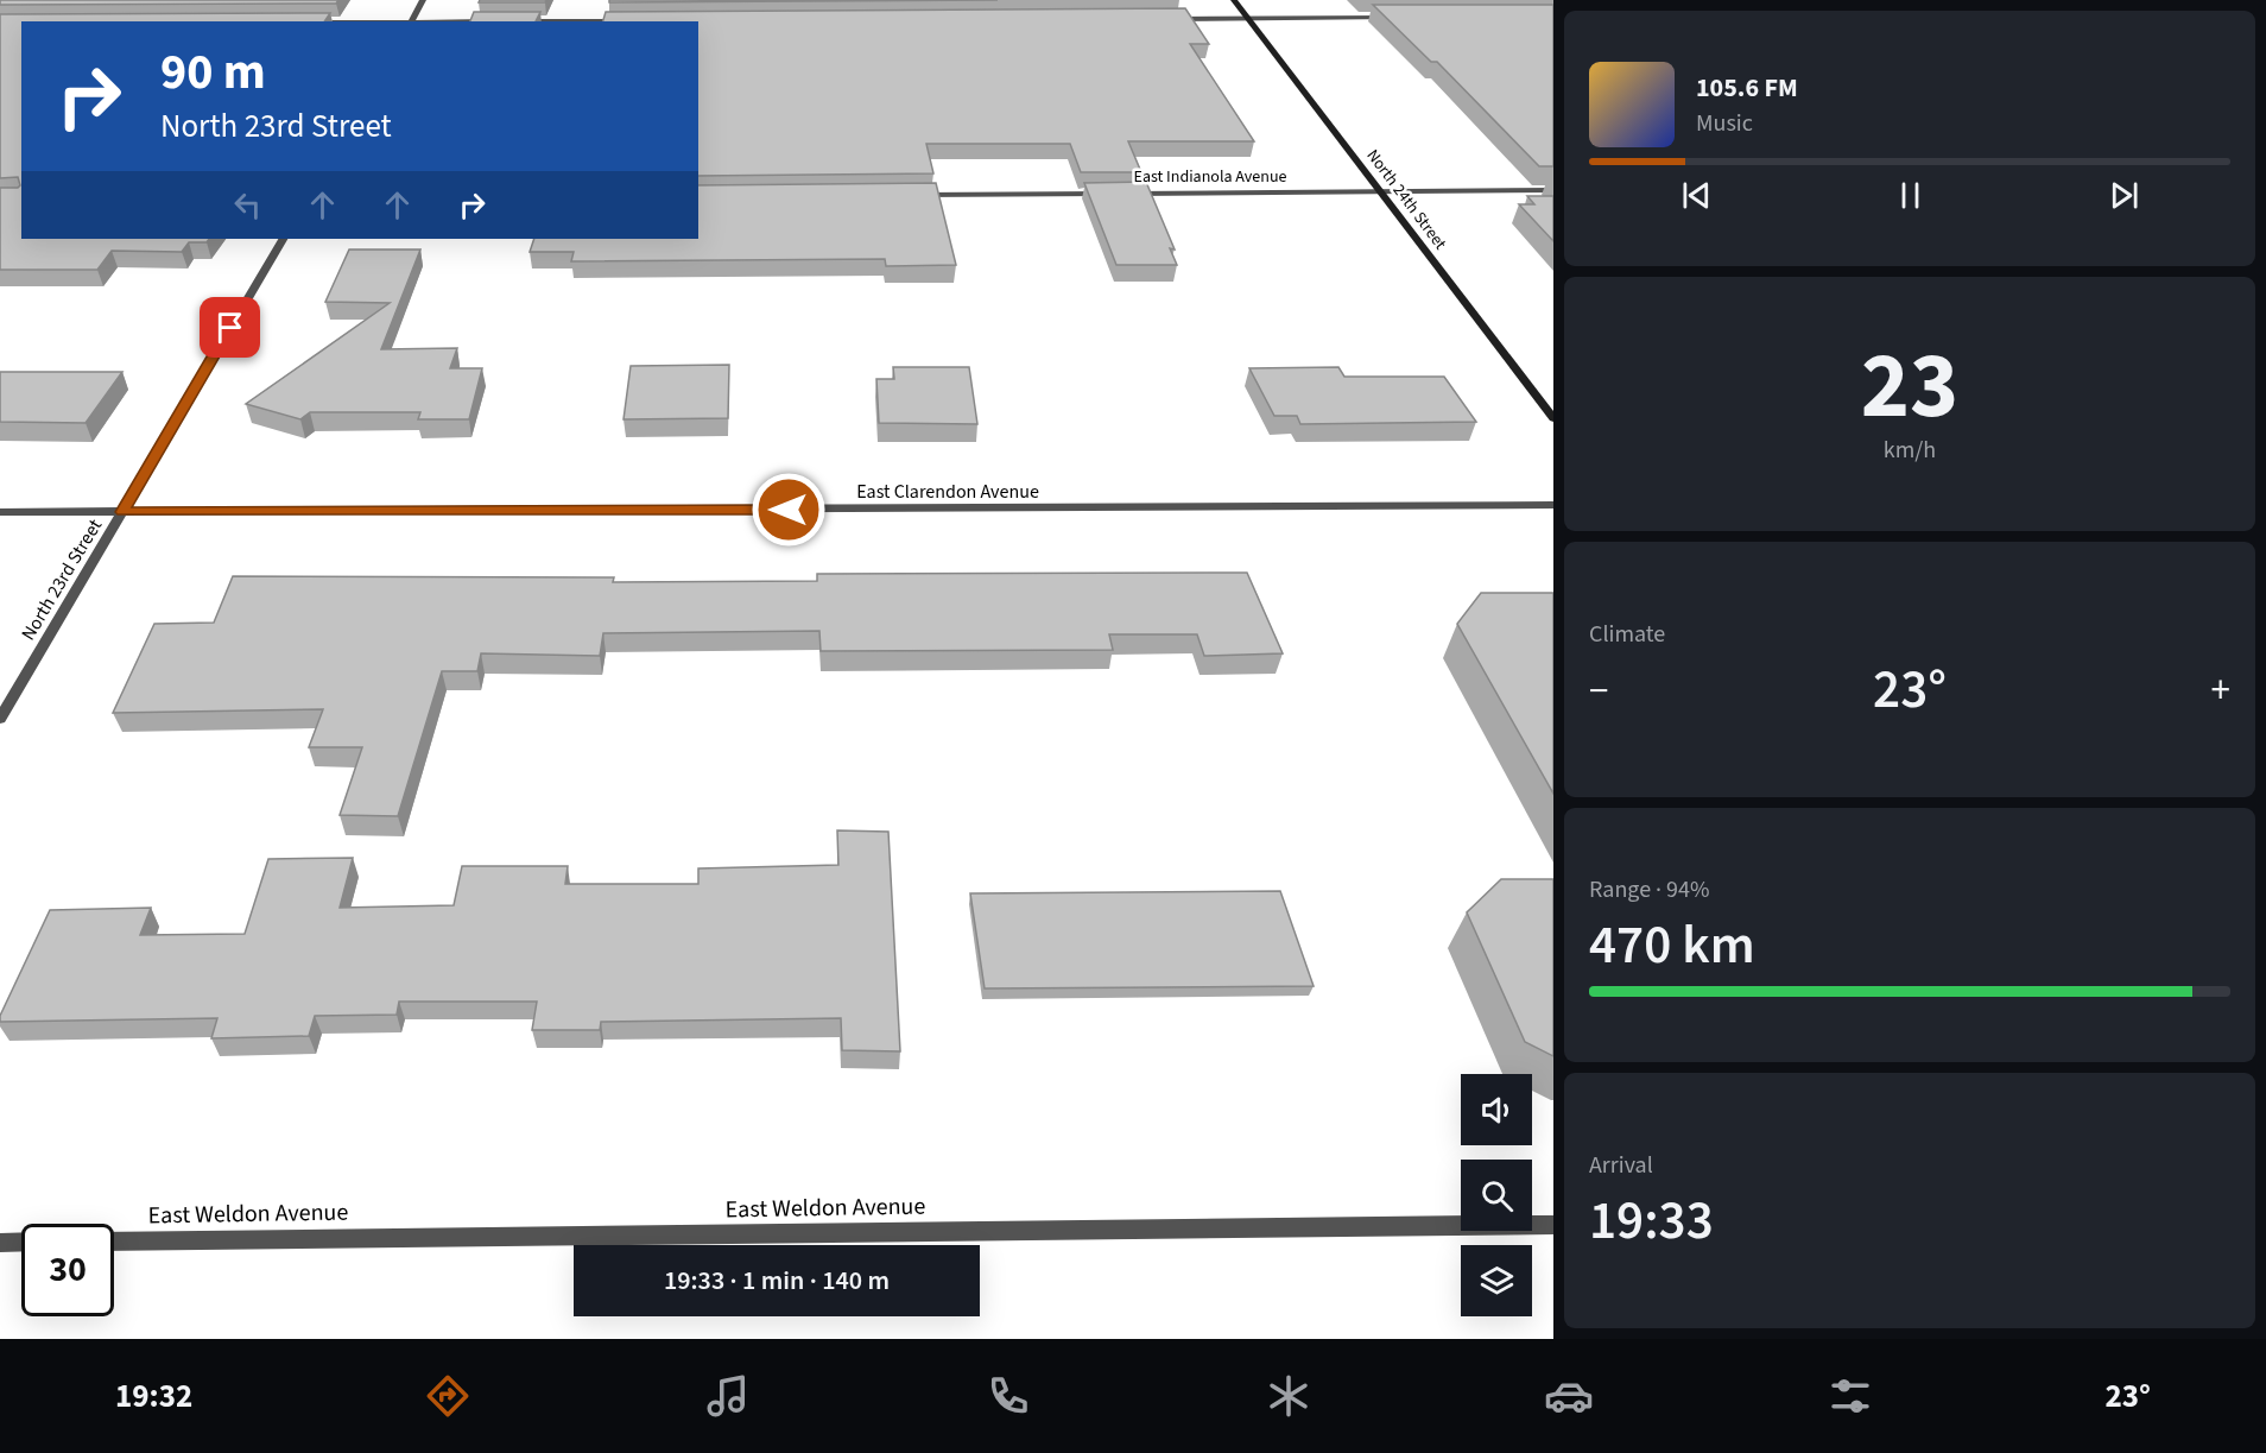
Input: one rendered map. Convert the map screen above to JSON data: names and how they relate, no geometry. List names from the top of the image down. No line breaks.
{"streets":{"main road":["North 24th Street"],"street":["East Indianola Avenue","East Clarendon Avenue","North 23rd Street","East Weldon Avenue"]},"crossings":[["East Indianola Avenue","North 24th Street"],["East Clarendon Avenue","North 23rd Street"]],"page":{"turn":["90 m","North 23rd Street"],"song":["105.6 FM","Music"],"tile":[["23","km/h"],"Climate",["Range · 94%","470 km"],["Arrival","19:33"]],"heat":["−","23°","+"],"limit":"30","trip":"19:33 · 1 min · 140 m","tabs":["19:32","23°"]}}
